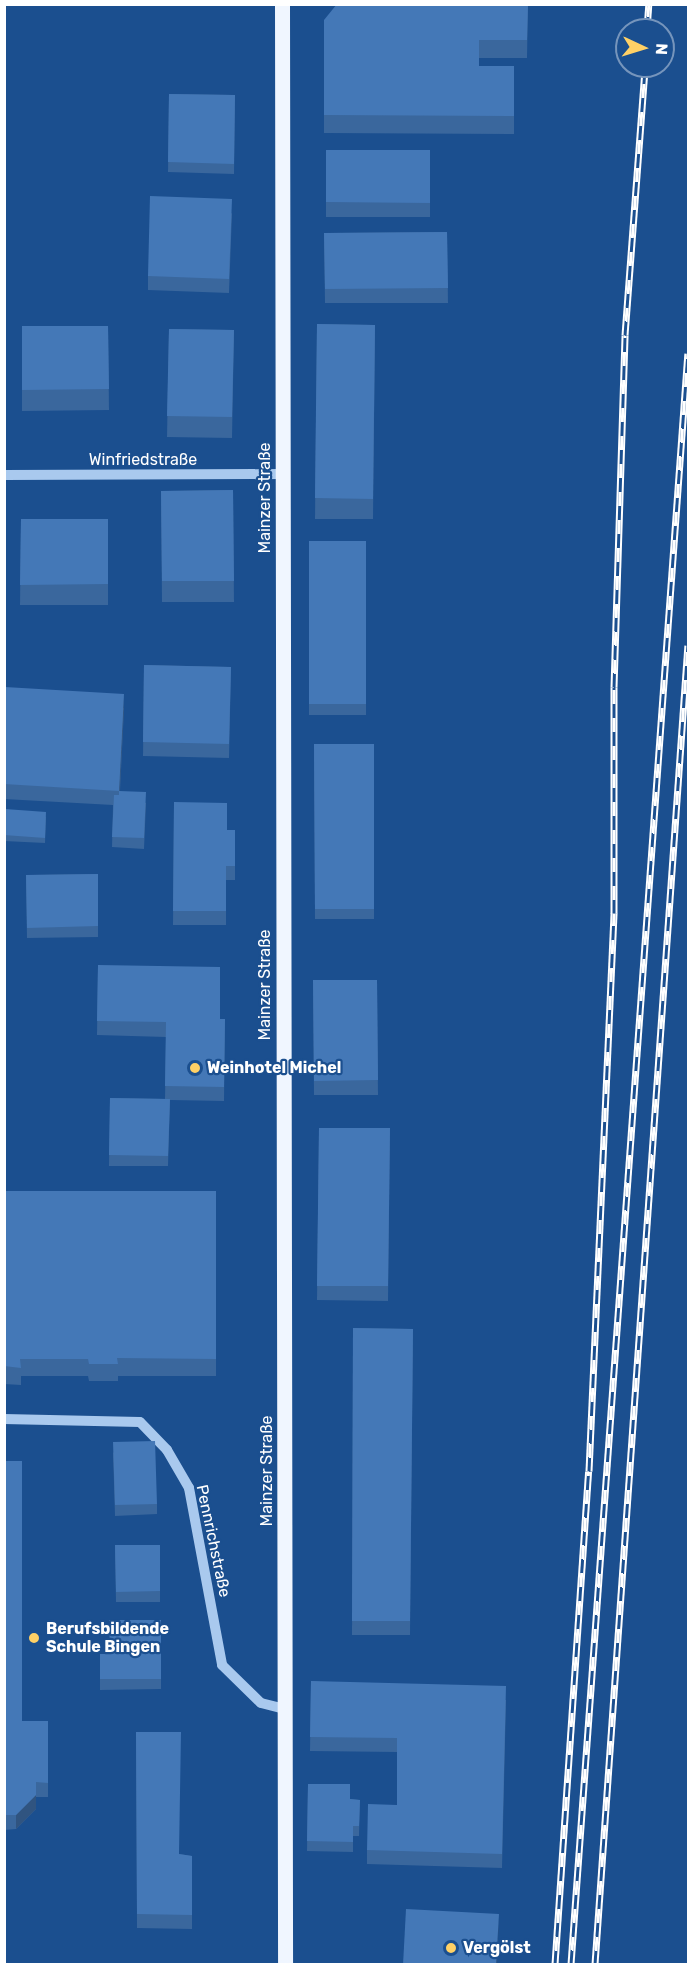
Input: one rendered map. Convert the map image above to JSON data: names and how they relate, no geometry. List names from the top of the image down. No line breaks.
{"streets":{"main road":["Mainzer Straße"],"street":["Winfriedstraße","Pennrichstraße"]},"crossings":[["Winfriedstraße","Mainzer Straße"],["Mainzer Straße","Pennrichstraße"]],"places":["Weinhotel Michel","Berufsbildende Schule Bingen","Vergölst"],"north":"right"}
